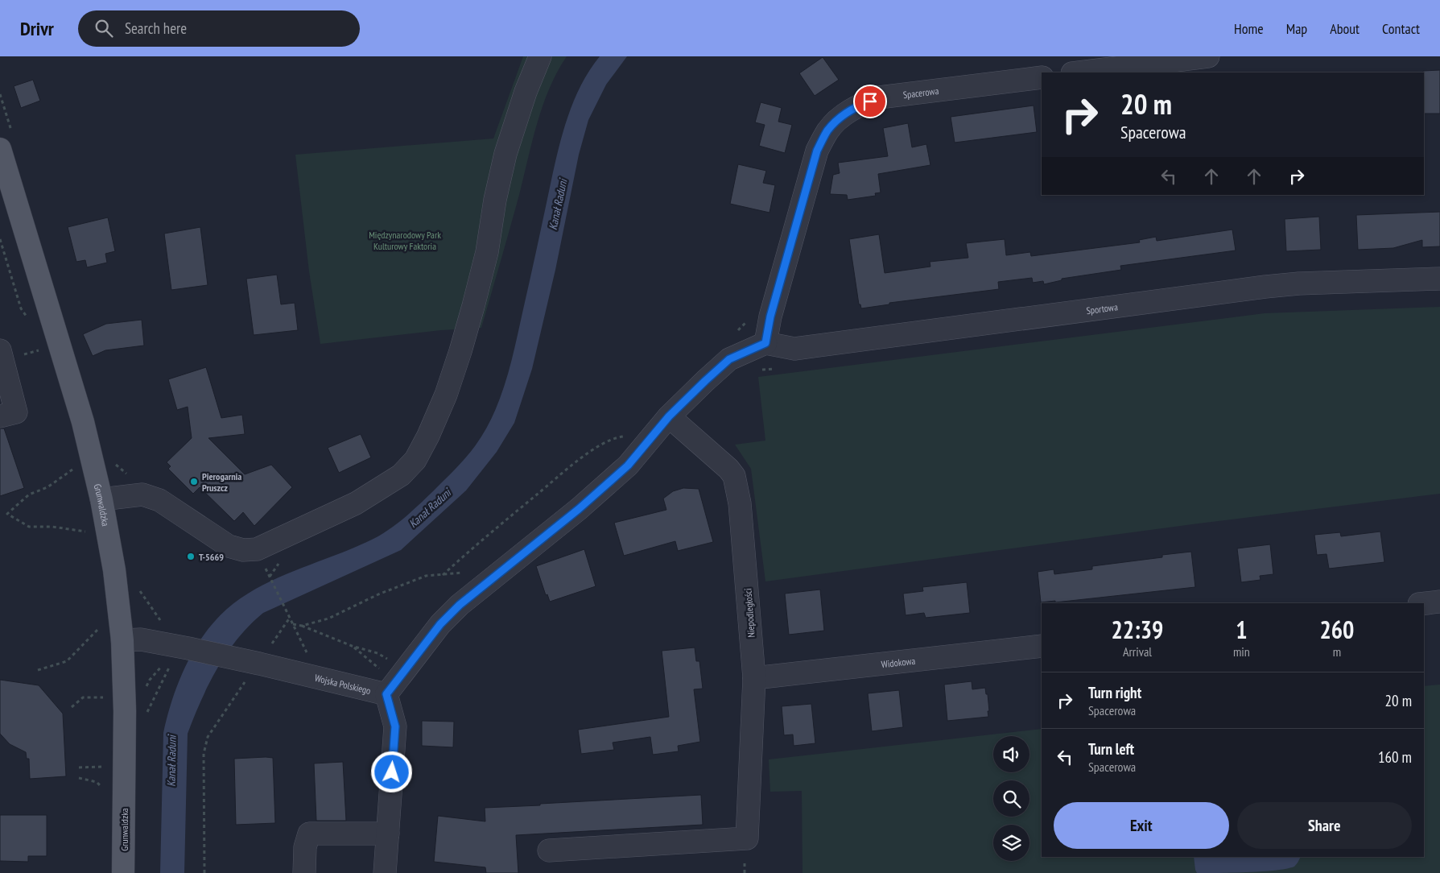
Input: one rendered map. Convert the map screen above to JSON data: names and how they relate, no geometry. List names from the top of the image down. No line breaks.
{"streets":{"main road":["Grunwaldzka"],"street":["Spacerowa","Sportowa","Niepodległości","Widokowa","Wojska Polskiego"]},"crossings":[["Spacerowa","Sportowa"],["Grunwaldzka","Wojska Polskiego"],["Niepodległości","Widokowa"]],"water":["Kanał Raduni"],"parks":["Międzynarodowy Park Kulturowy Faktoria"],"places":["Pierogarnia Pruszcz","T-5669"],"page":{"header":"Drivr","search":"Search here","nav":["Home","Map","About","Contact"],"turn":["20 m","Spacerowa"],"eta":["22:39","Arrival","1","min","260","m"],"list":[{"name":"Turn right","note":"Spacerowa","value":"20 m"},{"name":"Turn left","note":"Spacerowa","value":"160 m"}],"buttons":["Exit","Share"]}}
